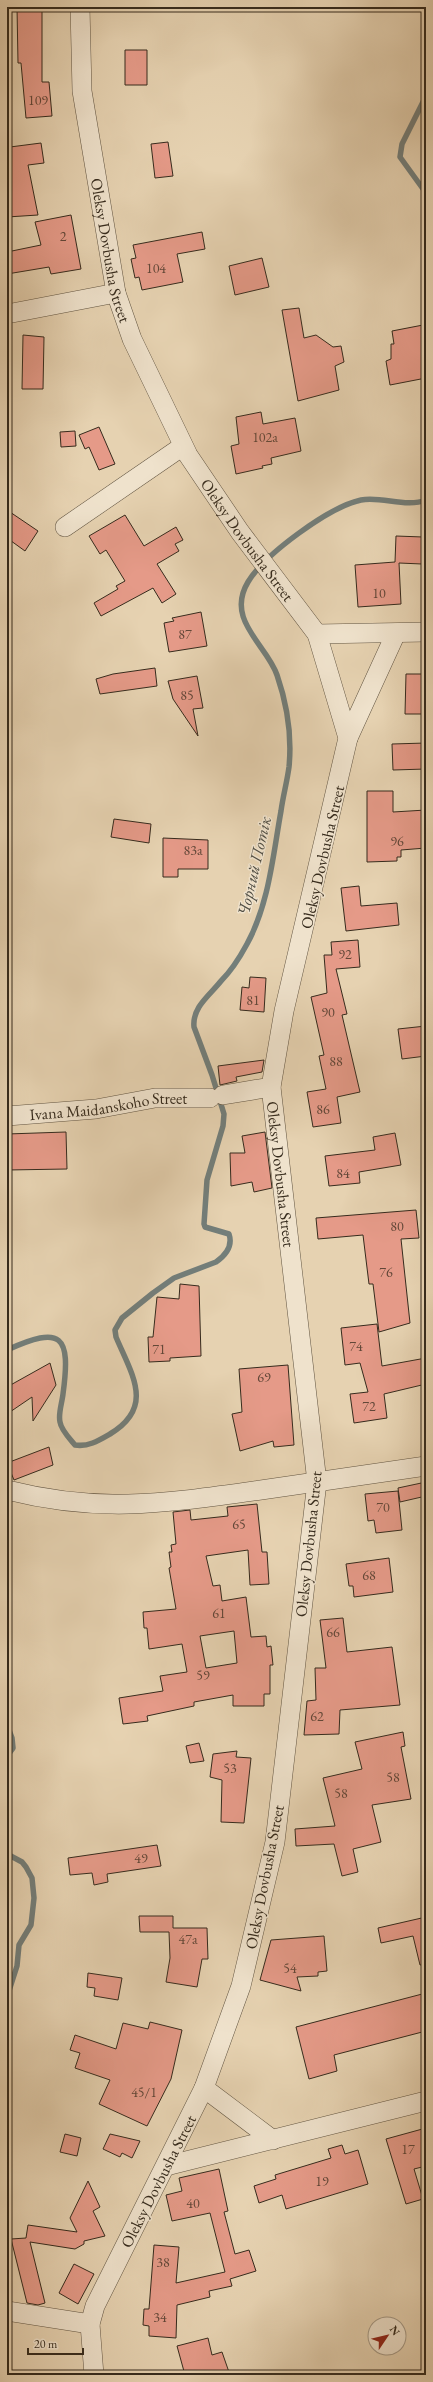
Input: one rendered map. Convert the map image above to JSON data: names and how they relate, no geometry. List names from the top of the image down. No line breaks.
{"streets":{"street":["Oleksy Dovbusha Street","Ivana Maidanskoho Street"]},"crossings":[["Oleksy Dovbusha Street","Ivana Maidanskoho Street"]],"water":["Чорний Потік"],"house_numbers":["109","2","104","102а","10","87","85","96","83а","92","81","90","88","86","84","80","76","74","71","69","72","70","65","68","61","66","59","62","53","58","58","49","47а","54","45/1","17","19","40","38","34"],"scale_bar":"20 m","north":"top right"}
